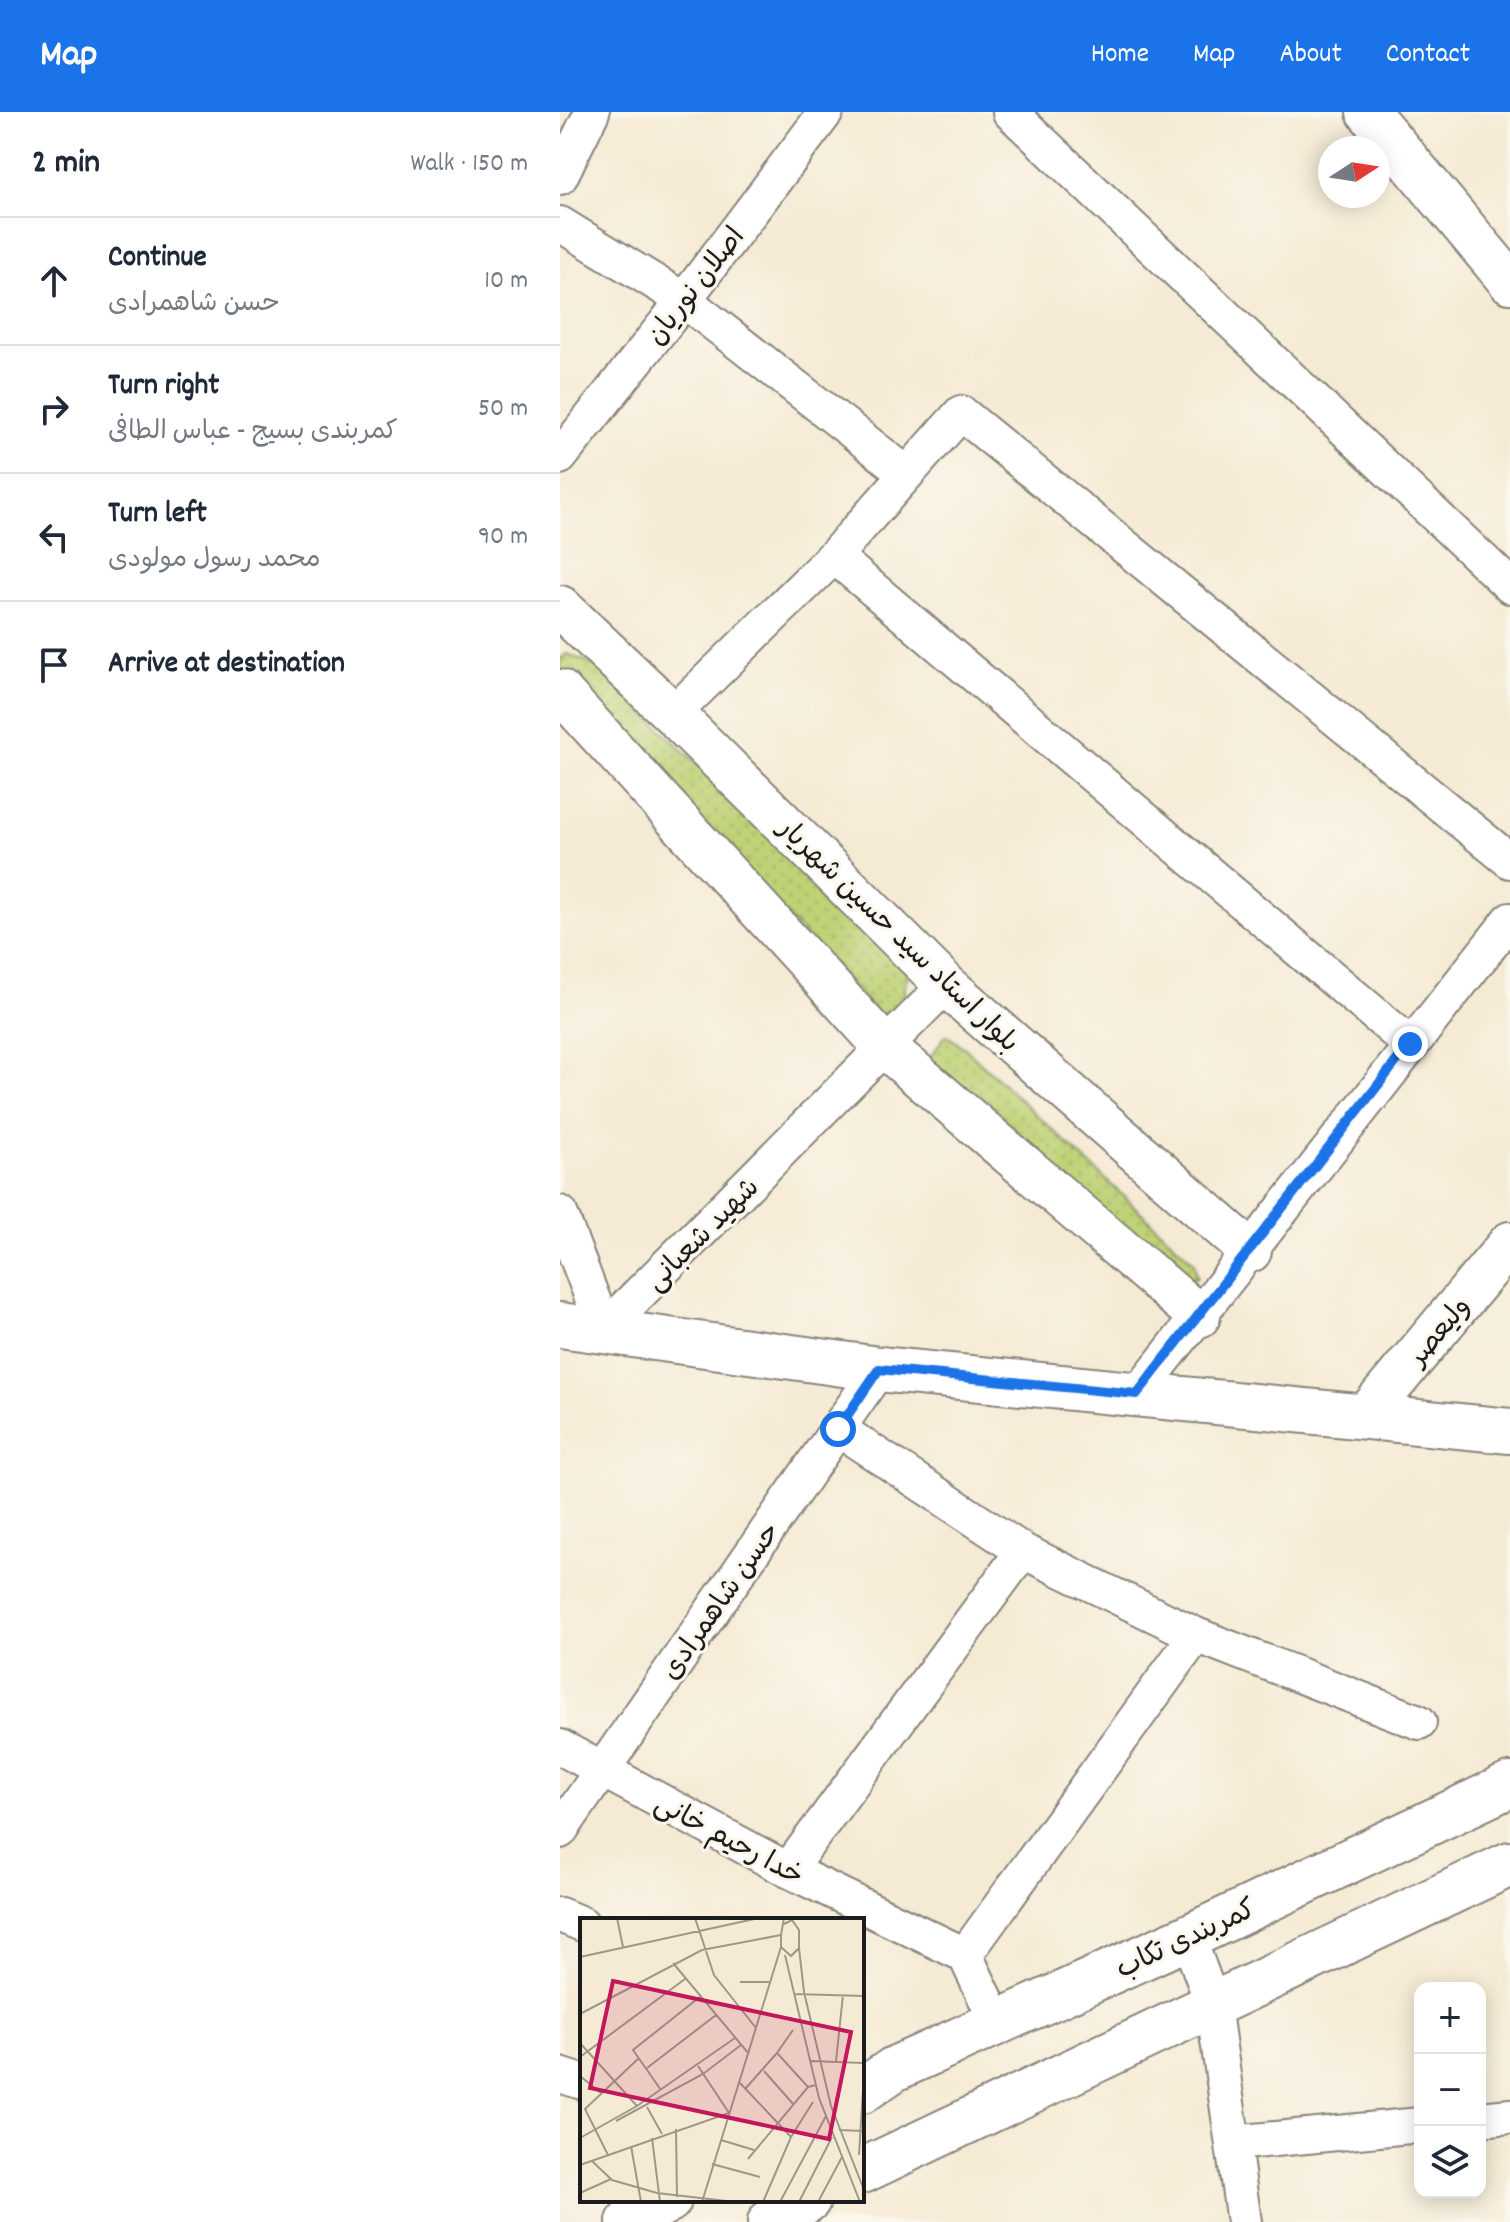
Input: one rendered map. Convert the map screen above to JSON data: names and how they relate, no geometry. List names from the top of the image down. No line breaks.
{"streets":{"main road":["کمربندی تکاب"],"street":["اصلان نوریان","بلوار استاد سید حسین شهریار","شهید شعبانی","ولیعصر","حسن شاهمرادی","خدا رحیم خانی"]},"crossings":[["بلوار استاد سید حسین شهریار","شهید شعبانی"],["حسن شاهمرادی","خدا رحیم خانی"]],"north":"right","page":{"header":"Map","nav":["Home","Map","About","Contact"],"heading":["2 min","Walk · 150 m"],"list":[["Continue","حسن شاهمرادی","10 m"],["Turn right","کمربندی بسیج - عباس الطافی","50 m"],["Turn left","محمد رسول مولودی","90 m"],"Arrive at destination"],"map_buttons":["+","−"]}}
